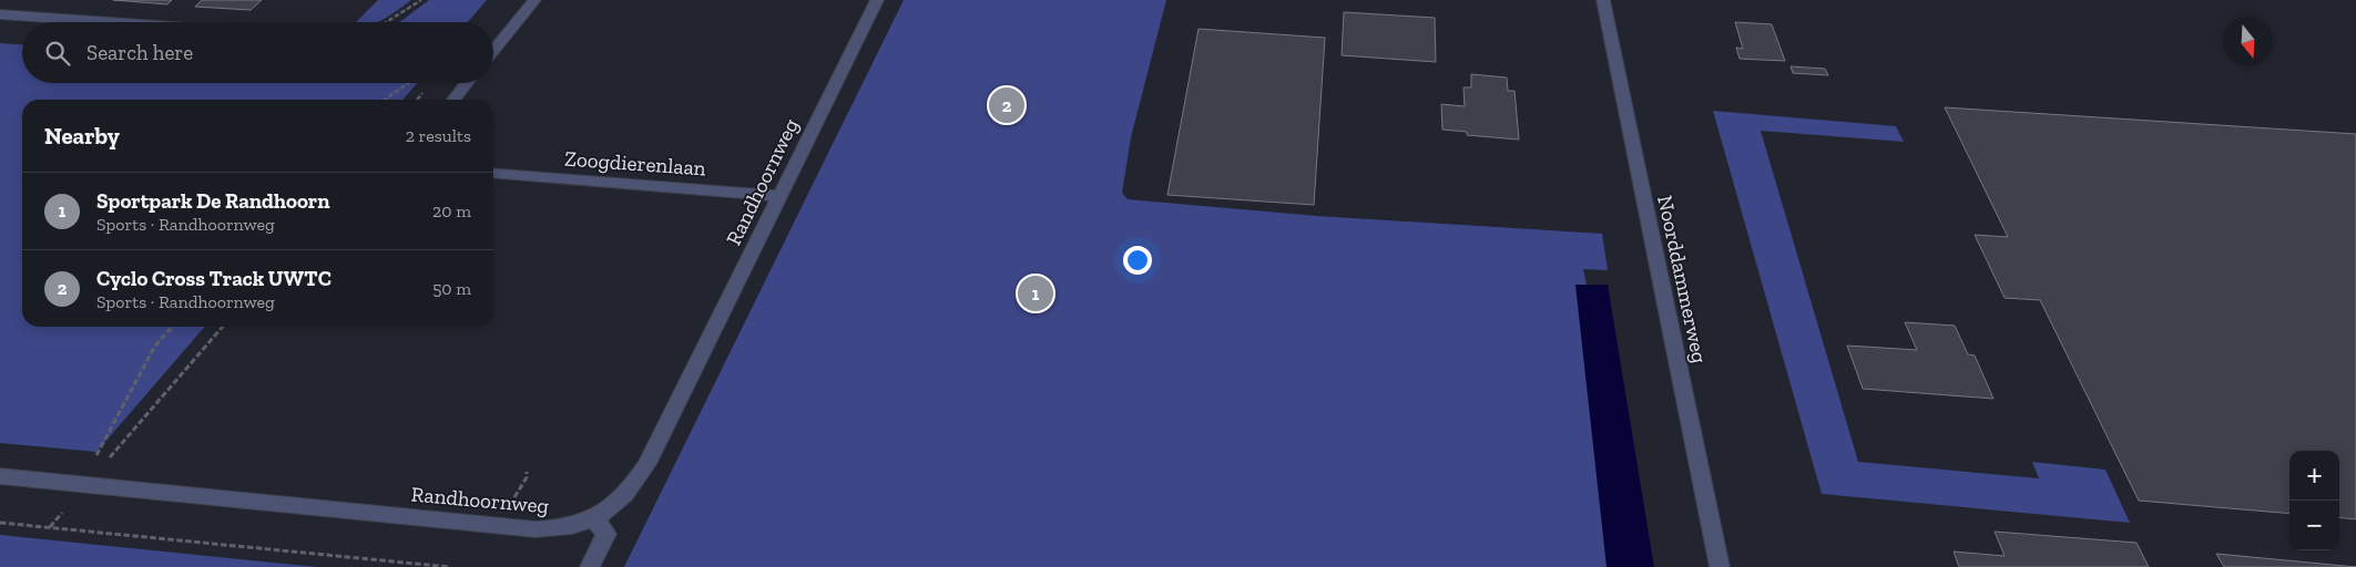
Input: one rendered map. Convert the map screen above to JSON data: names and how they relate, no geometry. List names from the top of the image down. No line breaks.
{"streets":{"street":["Zoogdierenlaan","Randhoornweg","Noorddammerweg"]},"crossings":[["Zoogdierenlaan","Randhoornweg"]],"north":"bottom","page":{"search":"Search here","pins":["2","1"],"heading":["Nearby","2 results"],"list":[{"mark":"1","name":"Sportpark De Randhoorn","note":"Sports · Randhoornweg","value":"20 m"},{"mark":"2","name":"Cyclo Cross Track UWTC","note":"Sports · Randhoornweg","value":"50 m"}],"map_buttons":["+","−"]}}
